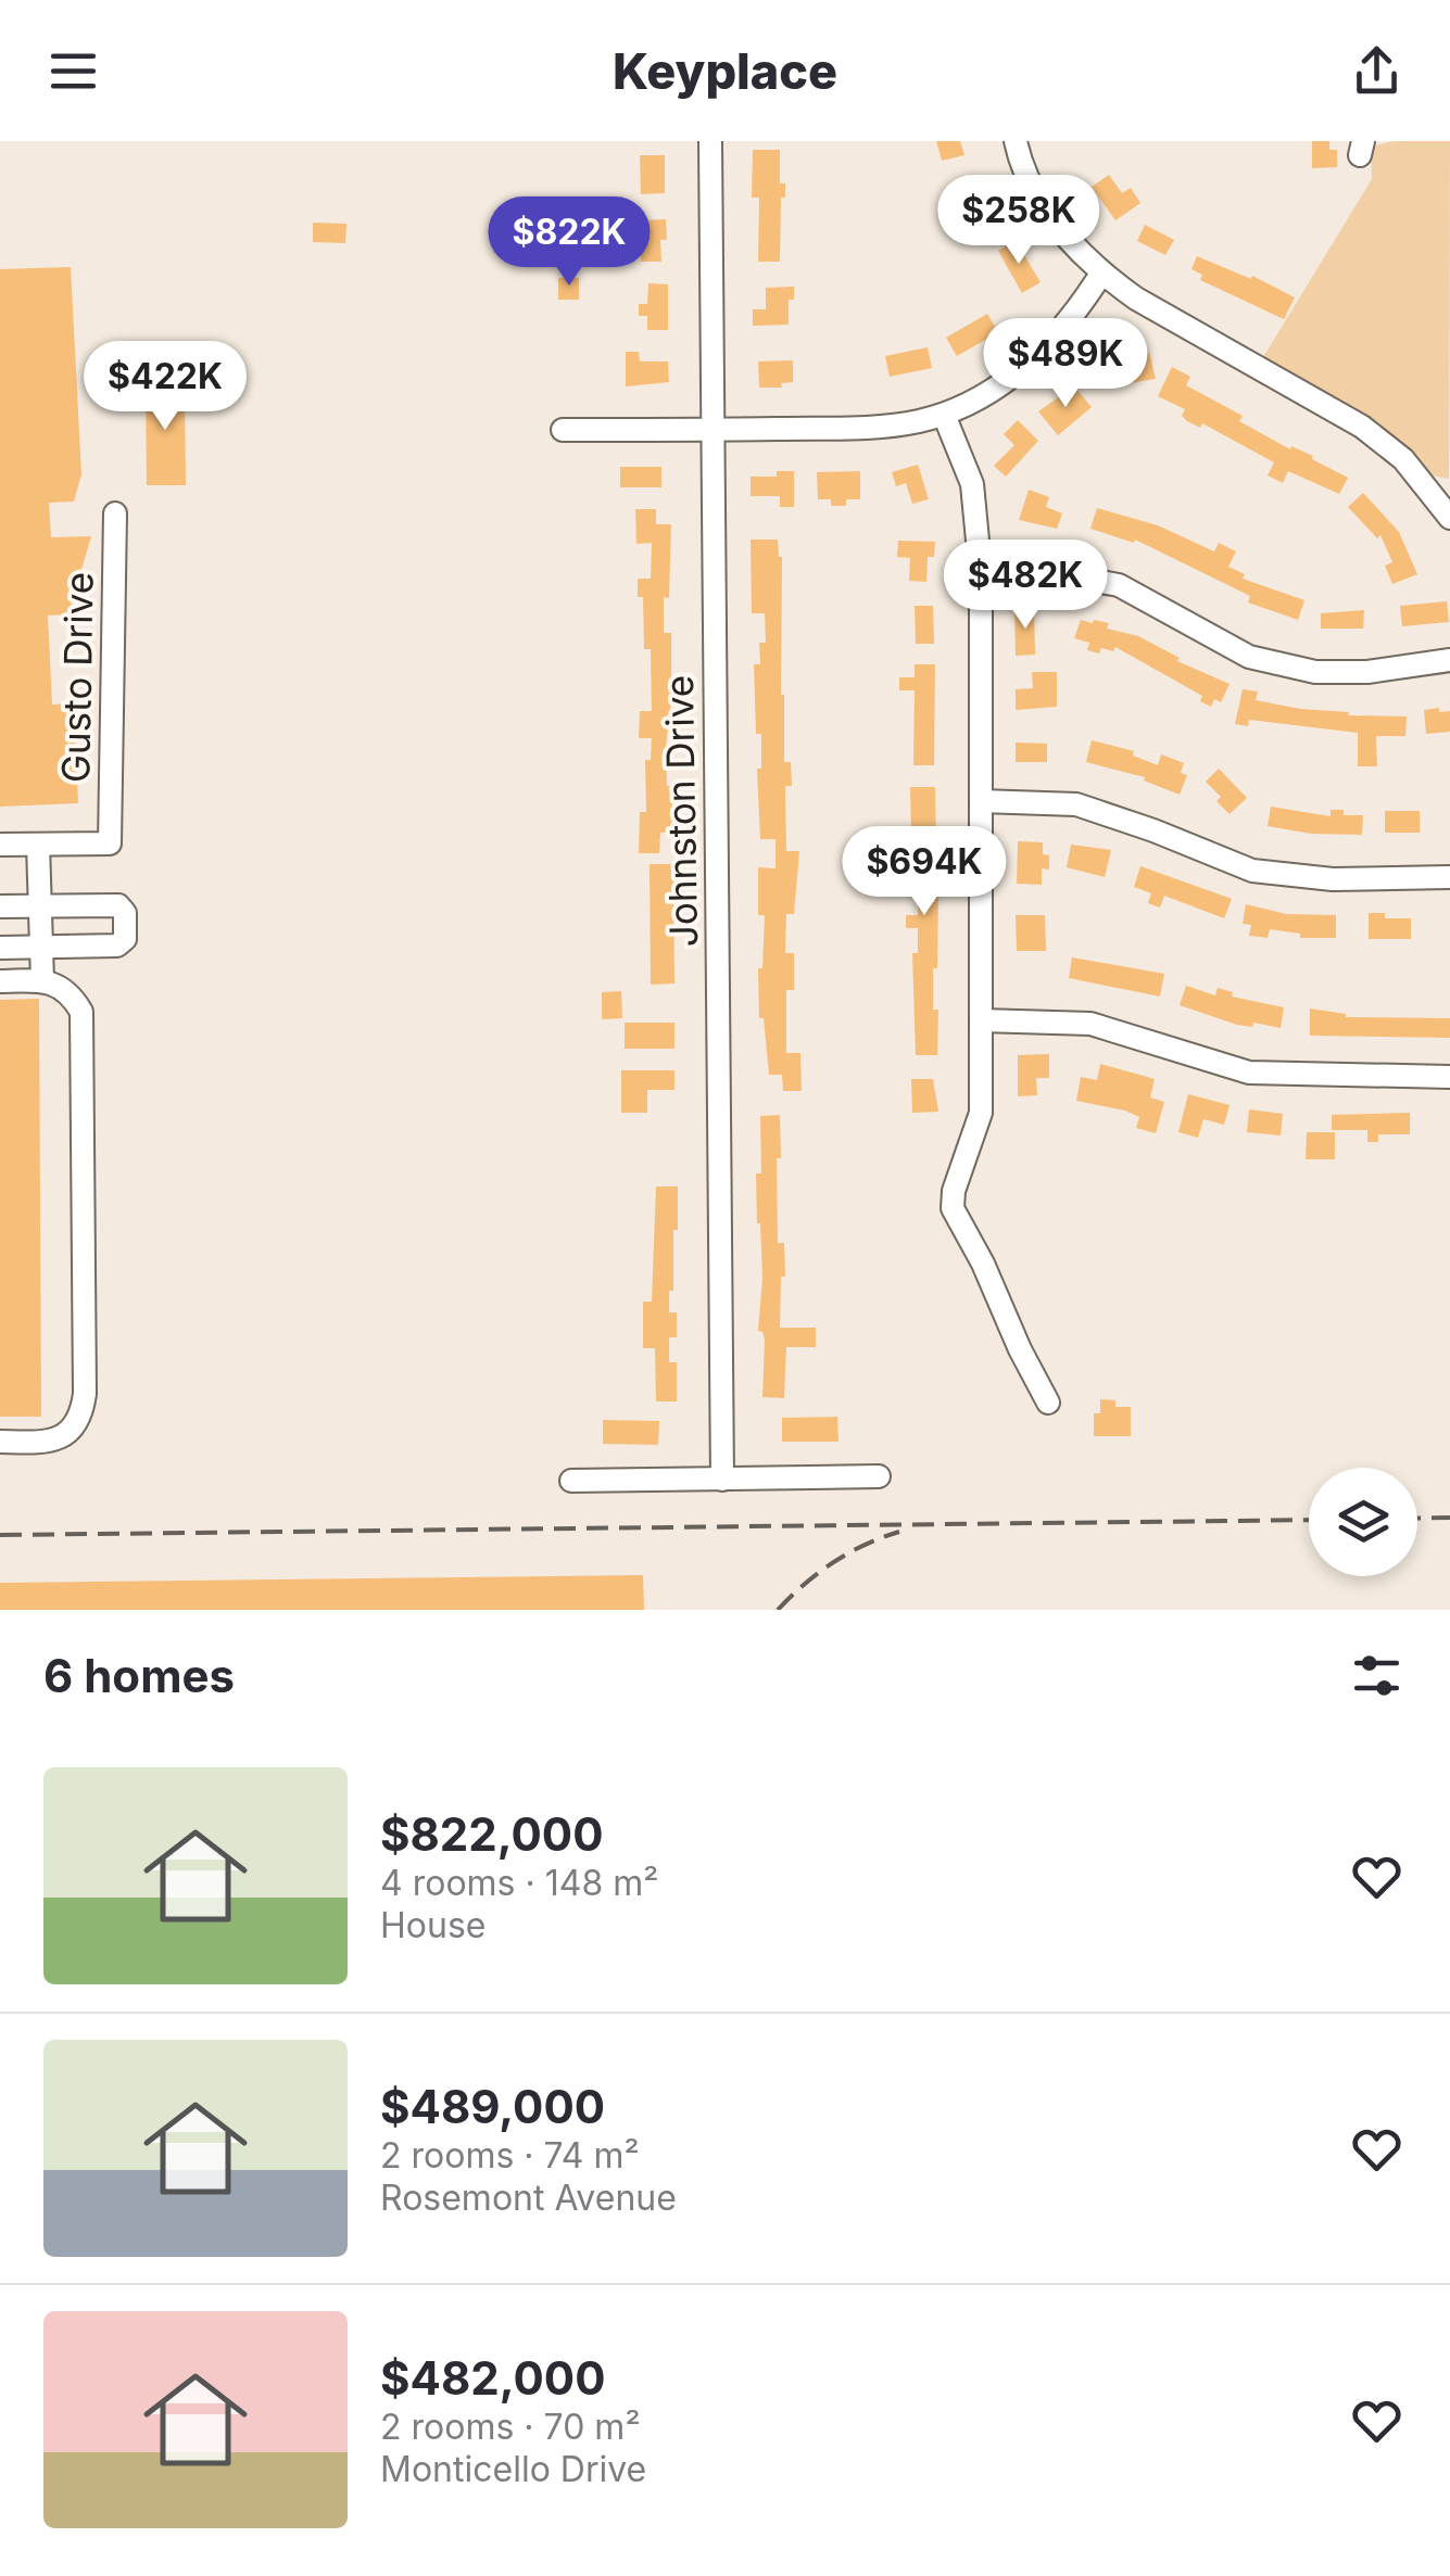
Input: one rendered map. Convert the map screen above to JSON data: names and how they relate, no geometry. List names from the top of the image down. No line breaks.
{"streets":{"street":["Gusto Drive","Johnston Drive"]},"page":{"header":"Keyplace","price":["$258K","$822K","$489K","$422K","$482K","$694K"],"heading":"6 homes","list":[{"name":"$822,000","note":"4 rooms · 148 m² · House"},{"name":"$489,000","note":"2 rooms · 74 m² · Rosemont Avenue"},{"name":"$482,000","note":"2 rooms · 70 m² · Monticello Drive"}]}}
